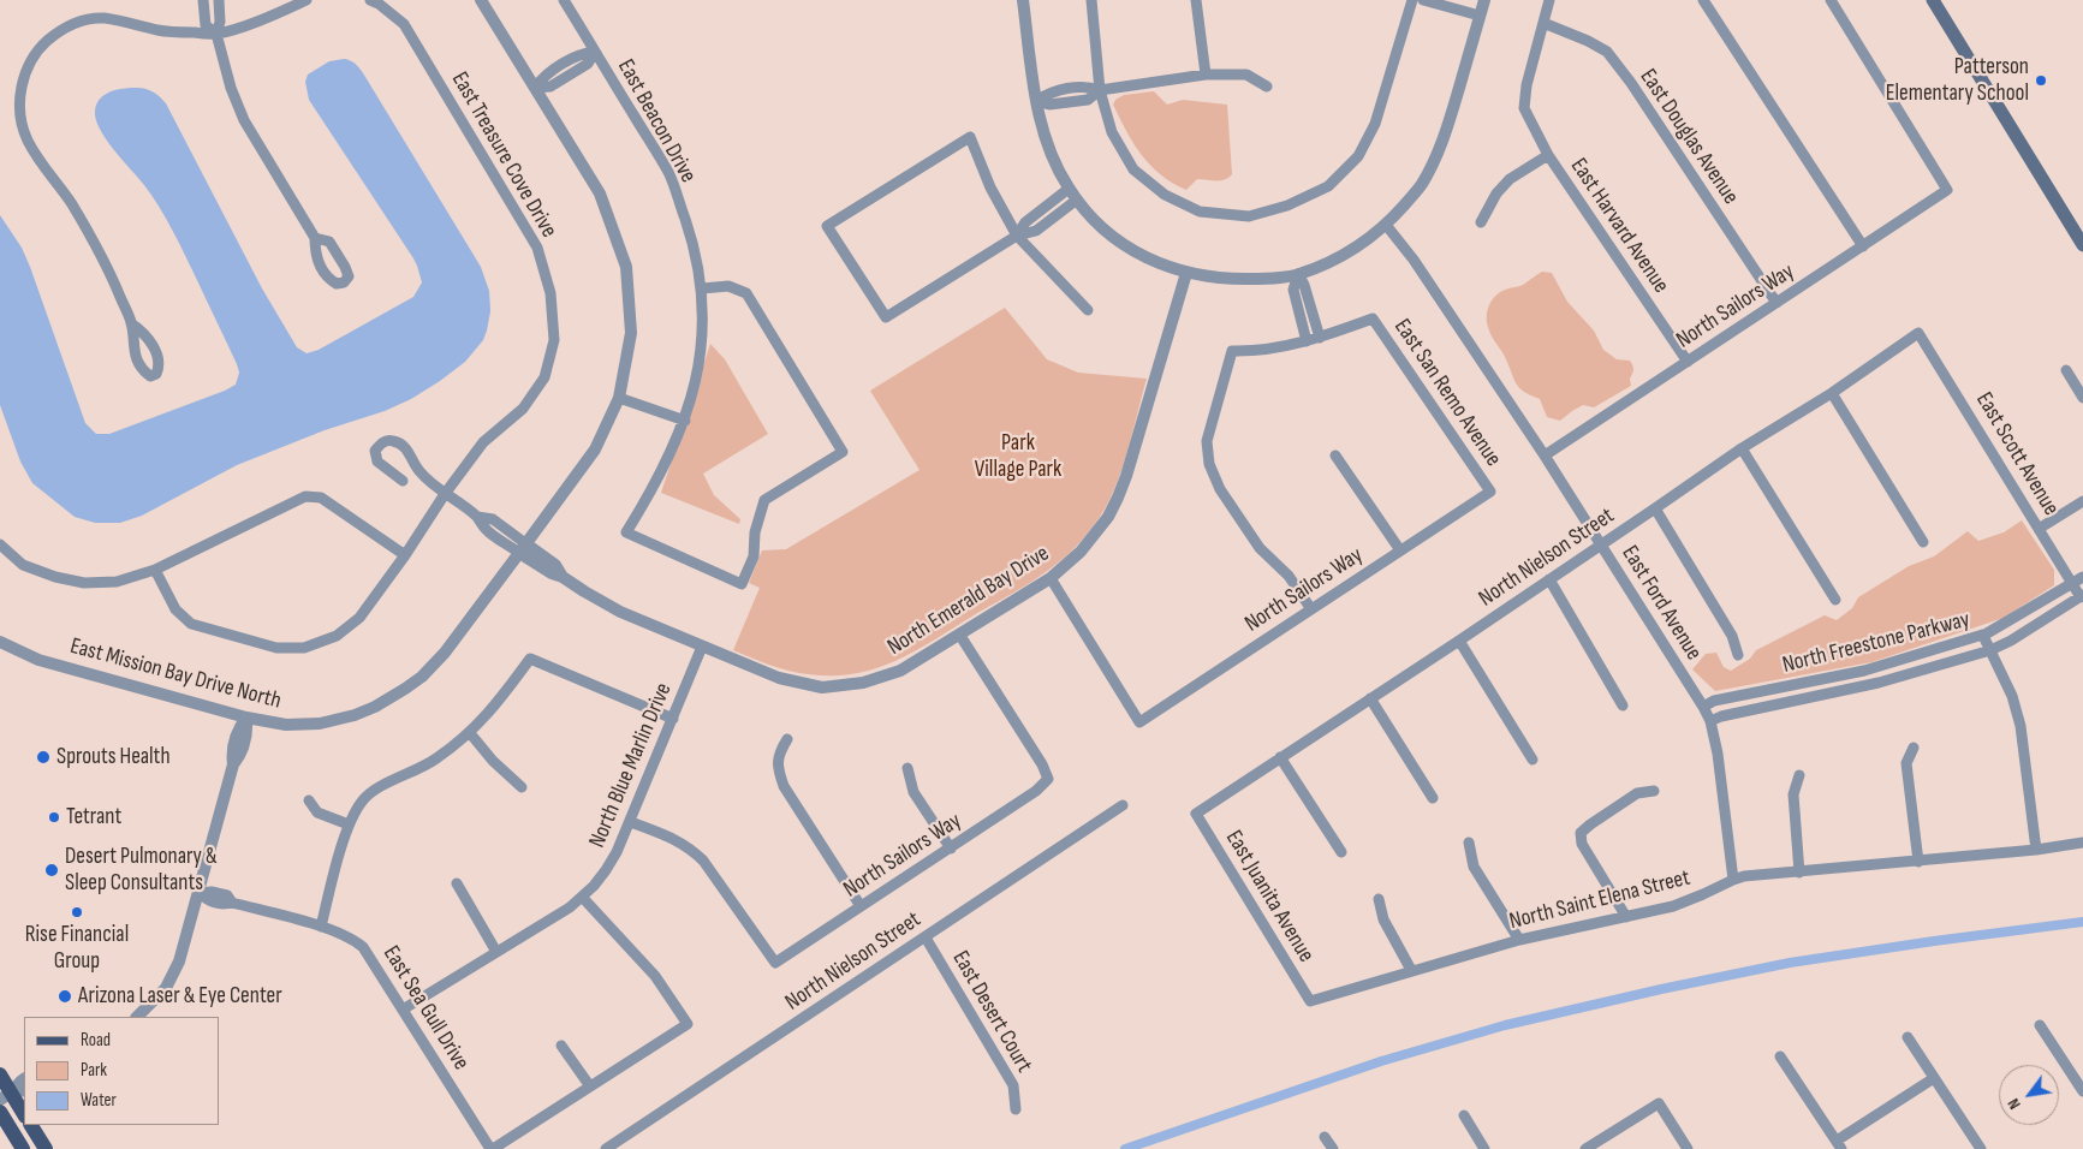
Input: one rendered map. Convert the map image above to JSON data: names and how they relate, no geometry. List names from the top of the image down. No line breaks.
{"streets":{"street":["East Beacon Drive","East Douglas Avenue","East Treasure Cove Drive","East Harvard Avenue","North Sailors Way","East San Remo Avenue","East Scott Avenue","North Nielson Street","North Emerald Bay Drive","East Ford Avenue","North Freestone Parkway","East Mission Bay Drive North","North Blue Marlin Drive","East Juanita Avenue","North Saint Elena Street","East Sea Gull Drive","East Desert Court"]},"crossings":[["East Douglas Avenue","East Harvard Avenue"],["East Douglas Avenue","North Sailors Way"],["East Treasure Cove Drive","North Emerald Bay Drive"],["East Harvard Avenue","North Sailors Way"],["North Sailors Way","East San Remo Avenue"],["North Sailors Way","North Emerald Bay Drive"],["North Sailors Way","East Ford Avenue"],["North Sailors Way","North Blue Marlin Drive"],["East Scott Avenue","North Nielson Street"],["East Scott Avenue","North Freestone Parkway"],["North Nielson Street","East Ford Avenue"],["North Nielson Street","East Juanita Avenue"],["North Nielson Street","East Desert Court"],["North Emerald Bay Drive","East Mission Bay Drive North"],["North Emerald Bay Drive","North Blue Marlin Drive"],["East Ford Avenue","North Freestone Parkway"],["East Ford Avenue","North Saint Elena Street"],["North Blue Marlin Drive","East Sea Gull Drive"],["East Juanita Avenue","North Saint Elena Street"]],"parks":["Park Village Park"],"places":["Patterson Elementary School","Sprouts Health","Tetrant","Desert Pulmonary & Sleep Consultants","Rise Financial Group","Arizona Laser & Eye Center"],"legend":["Road","Park","Water"],"north":"bottom left"}
